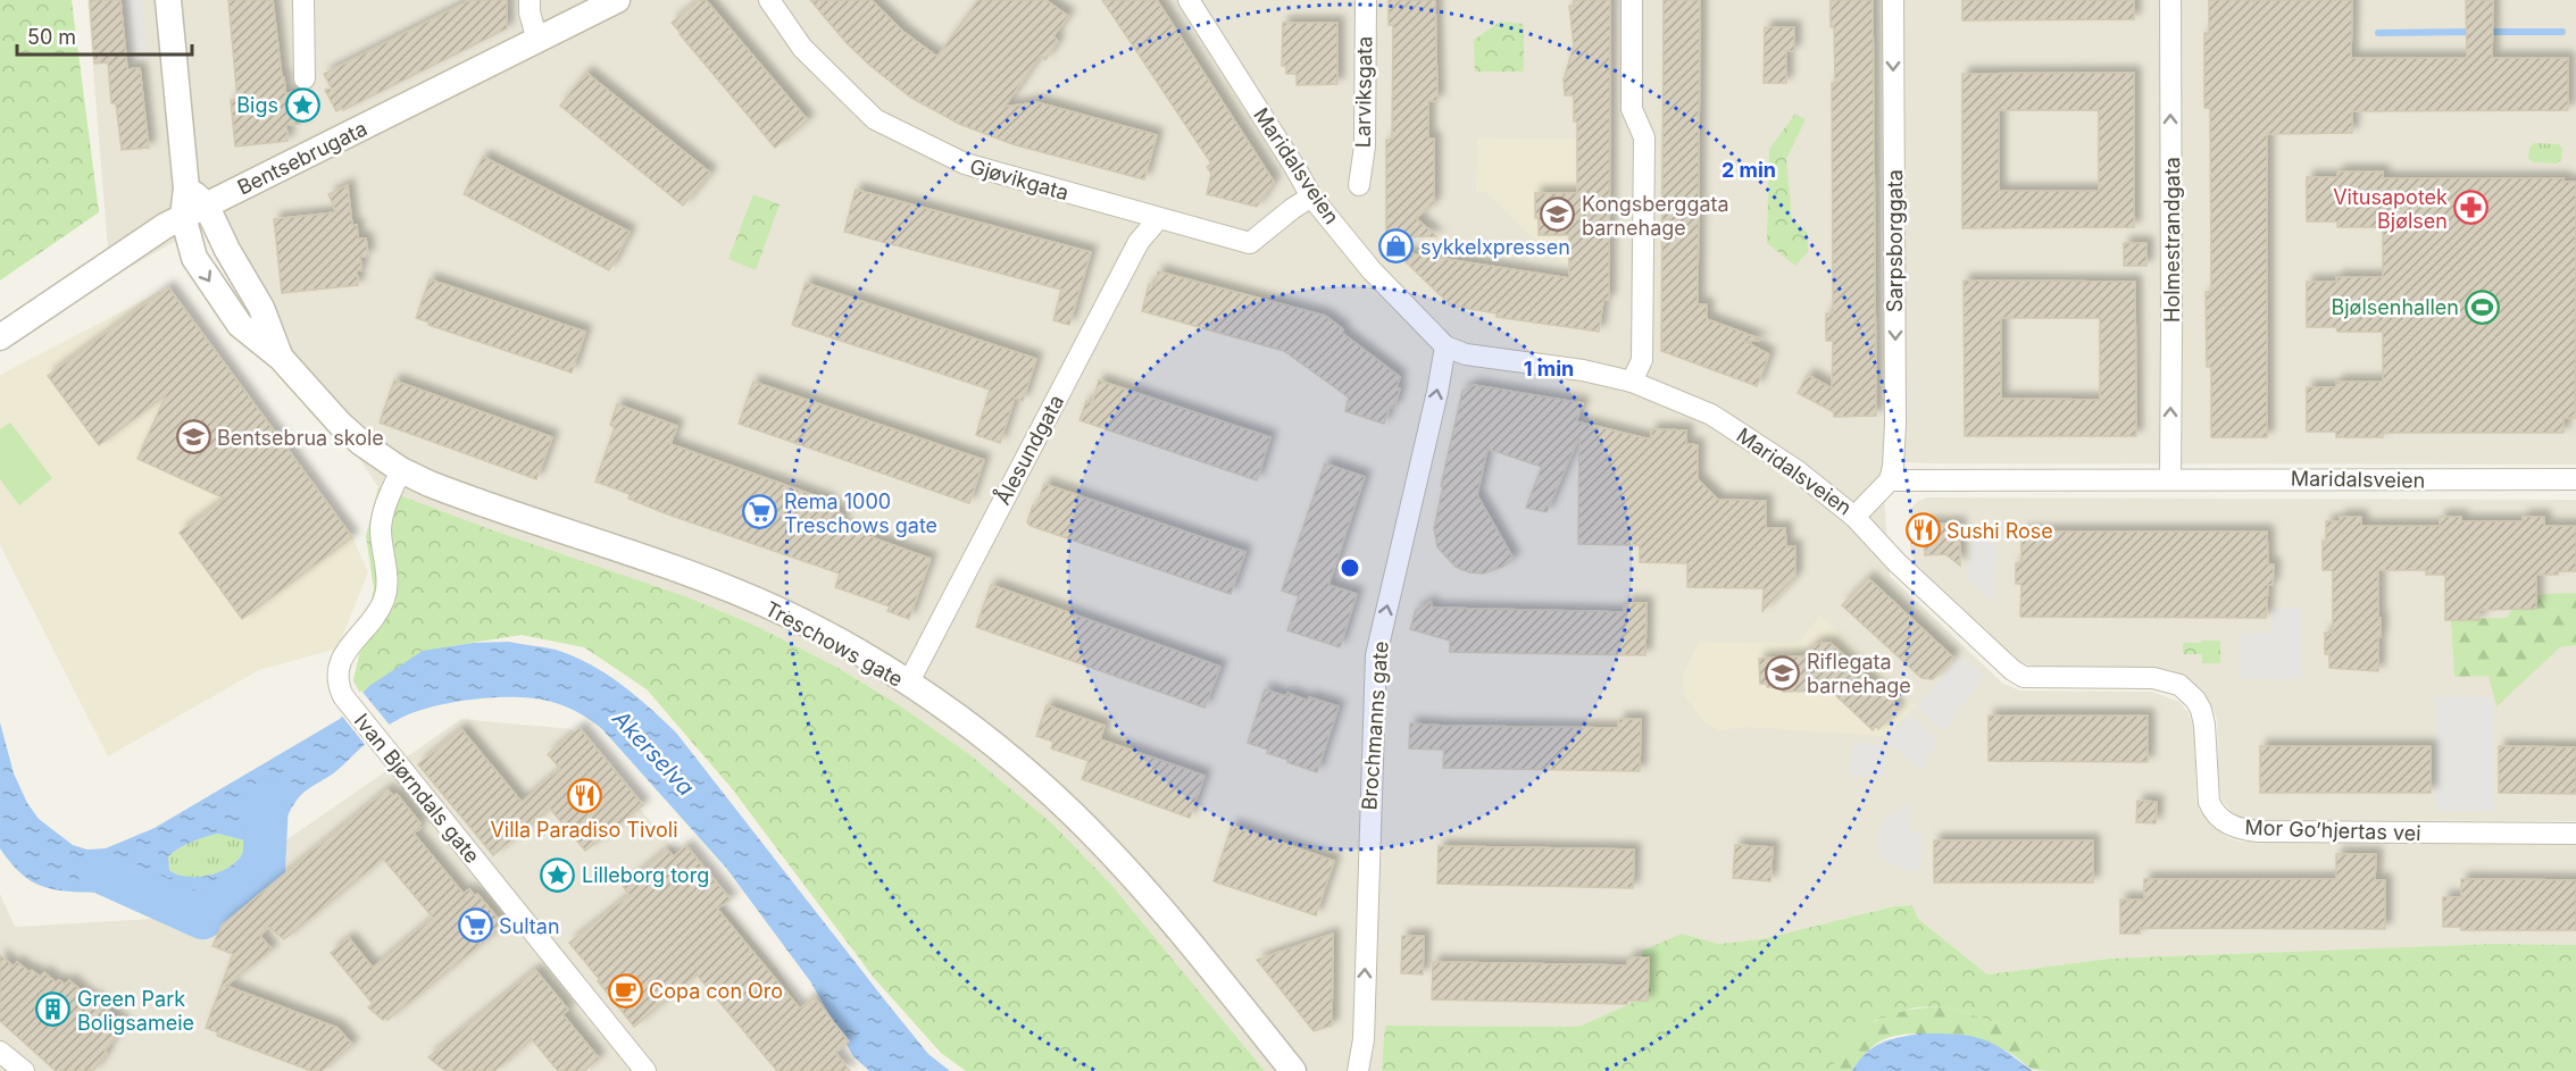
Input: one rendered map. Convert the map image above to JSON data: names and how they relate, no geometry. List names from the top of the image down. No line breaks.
{"streets":{"street":["Larviksgata","Bentsebrugata","Maridalsveien","Gjøvikgata","Holmestrandgata","Sarpsborggata","Ålesundgata","Treschows gate","Brochmanns gate","Ivan Bjørndals gate","Mor Go’hjertas vei"]},"crossings":[["Bentsebrugata","Treschows gate"],["Maridalsveien","Gjøvikgata"],["Maridalsveien","Holmestrandgata"],["Maridalsveien","Sarpsborggata"],["Maridalsveien","Brochmanns gate"],["Maridalsveien","Mor Go’hjertas vei"],["Gjøvikgata","Ålesundgata"],["Ålesundgata","Treschows gate"],["Treschows gate","Ivan Bjørndals gate"]],"one_way":["Holmestrandgata","Sarpsborggata","Brochmanns gate"],"water":["Akerselva"],"places":{"place":["Bigs","Lilleborg torg"],"pharmacy":["Vitusapotek Bjølsen"],"school or university":["Kongsberggata barnehage","Bentsebrua skole","Riflegata barnehage"],"shop":["sykkelxpressen"],"sports":["Bjølsenhallen"],"supermarket":["Rema 1000 Treschows gate","Sultan"],"restaurant":["Sushi Rose","Villa Paradiso Tivoli"],"cafe":["Copa con Oro"],"building":["Green Park Boligsameie"]},"scale_bar":"50 m","rings":["2 min","1 min"]}
